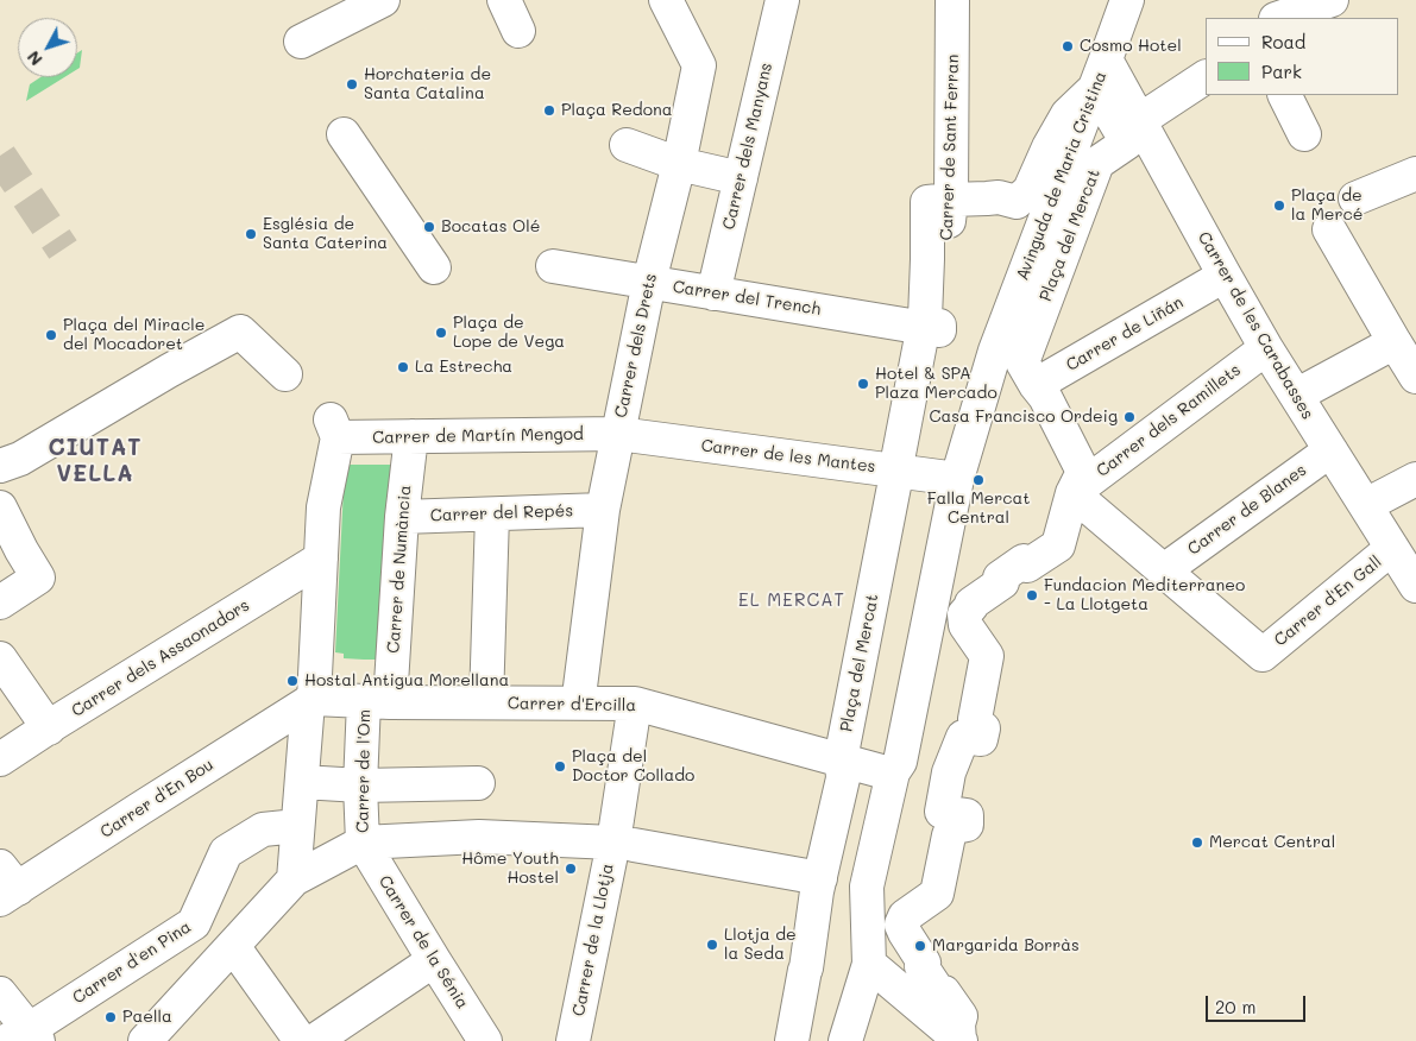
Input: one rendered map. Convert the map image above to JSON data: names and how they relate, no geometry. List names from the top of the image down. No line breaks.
{"streets":{"street":["Carrer dels Manyans","Carrer de Sant Ferran","Avinguda de Maria Cristina","Plaça del Mercat","Carrer del Trench","Carrer de les Carabasses","Carrer de Liñán","Carrer dels Drets","Carrer dels Ramillets","Carrer de Martín Mengod","Carrer de les Mantes","Carrer de Blanes","Carrer del Repés","Carrer de Numància","Carrer d'En Gall","Carrer dels Assaonadors","Carrer d'Ercilla","Carrer de l'Om","Carrer d'En Bou","Carrer de la Llotja","Carrer de la Sénia","Carrer d'en Pina"]},"crossings":[["Carrer dels Manyans","Carrer del Trench"],["Carrer de Sant Ferran","Plaça del Mercat"],["Carrer de Sant Ferran","Carrer del Trench"],["Avinguda de Maria Cristina","Plaça del Mercat"],["Avinguda de Maria Cristina","Carrer de les Carabasses"],["Avinguda de Maria Cristina","Carrer de les Mantes"],["Plaça del Mercat","Carrer del Trench"],["Plaça del Mercat","Carrer de les Carabasses"],["Plaça del Mercat","Carrer de Liñán"],["Plaça del Mercat","Carrer dels Ramillets"],["Plaça del Mercat","Carrer de les Mantes"],["Plaça del Mercat","Carrer d'Ercilla"],["Carrer del Trench","Carrer dels Drets"],["Carrer de les Carabasses","Carrer dels Ramillets"],["Carrer de les Carabasses","Carrer de Blanes"],["Carrer de les Carabasses","Carrer d'En Gall"],["Carrer dels Drets","Carrer de Martín Mengod"],["Carrer dels Drets","Carrer de les Mantes"],["Carrer dels Drets","Carrer del Repés"],["Carrer dels Drets","Carrer d'Ercilla"],["Carrer de Martín Mengod","Carrer de les Mantes"],["Carrer de Martín Mengod","Carrer de Numància"],["Carrer de Martín Mengod","Carrer dels Assaonadors"],["Carrer de Blanes","Carrer d'En Gall"],["Carrer del Repés","Carrer de Numància"],["Carrer de Numància","Carrer d'Ercilla"],["Carrer de Numància","Carrer de l'Om"],["Carrer d'Ercilla","Carrer de l'Om"],["Carrer d'Ercilla","Carrer d'En Bou"],["Carrer de l'Om","Carrer de la Sénia"]],"districts":["CIUTAT VELLA","EL MERCAT"],"places":["Cosmo Hotel","Horchateria de Santa Catalina","Plaça Redona","Plaça de la Mercé","Bocatas Olé","Església de Santa Caterina","Plaça de Lope de Vega","Plaça del Miracle del Mocadoret","La Estrecha","Hotel & SPA Plaza Mercado","Casa Francisco Ordeig","Falla Mercat Central","Fundacion Mediterraneo - La Llotgeta","Hostal Antigua Morellana","Plaça del Doctor Collado","Mercat Central","Hôme Youth Hostel","Llotja de la Seda","Margarida Borràs","Paella"],"legend":["Road","Park"],"scale_bar":"20 m","north":"bottom left"}
